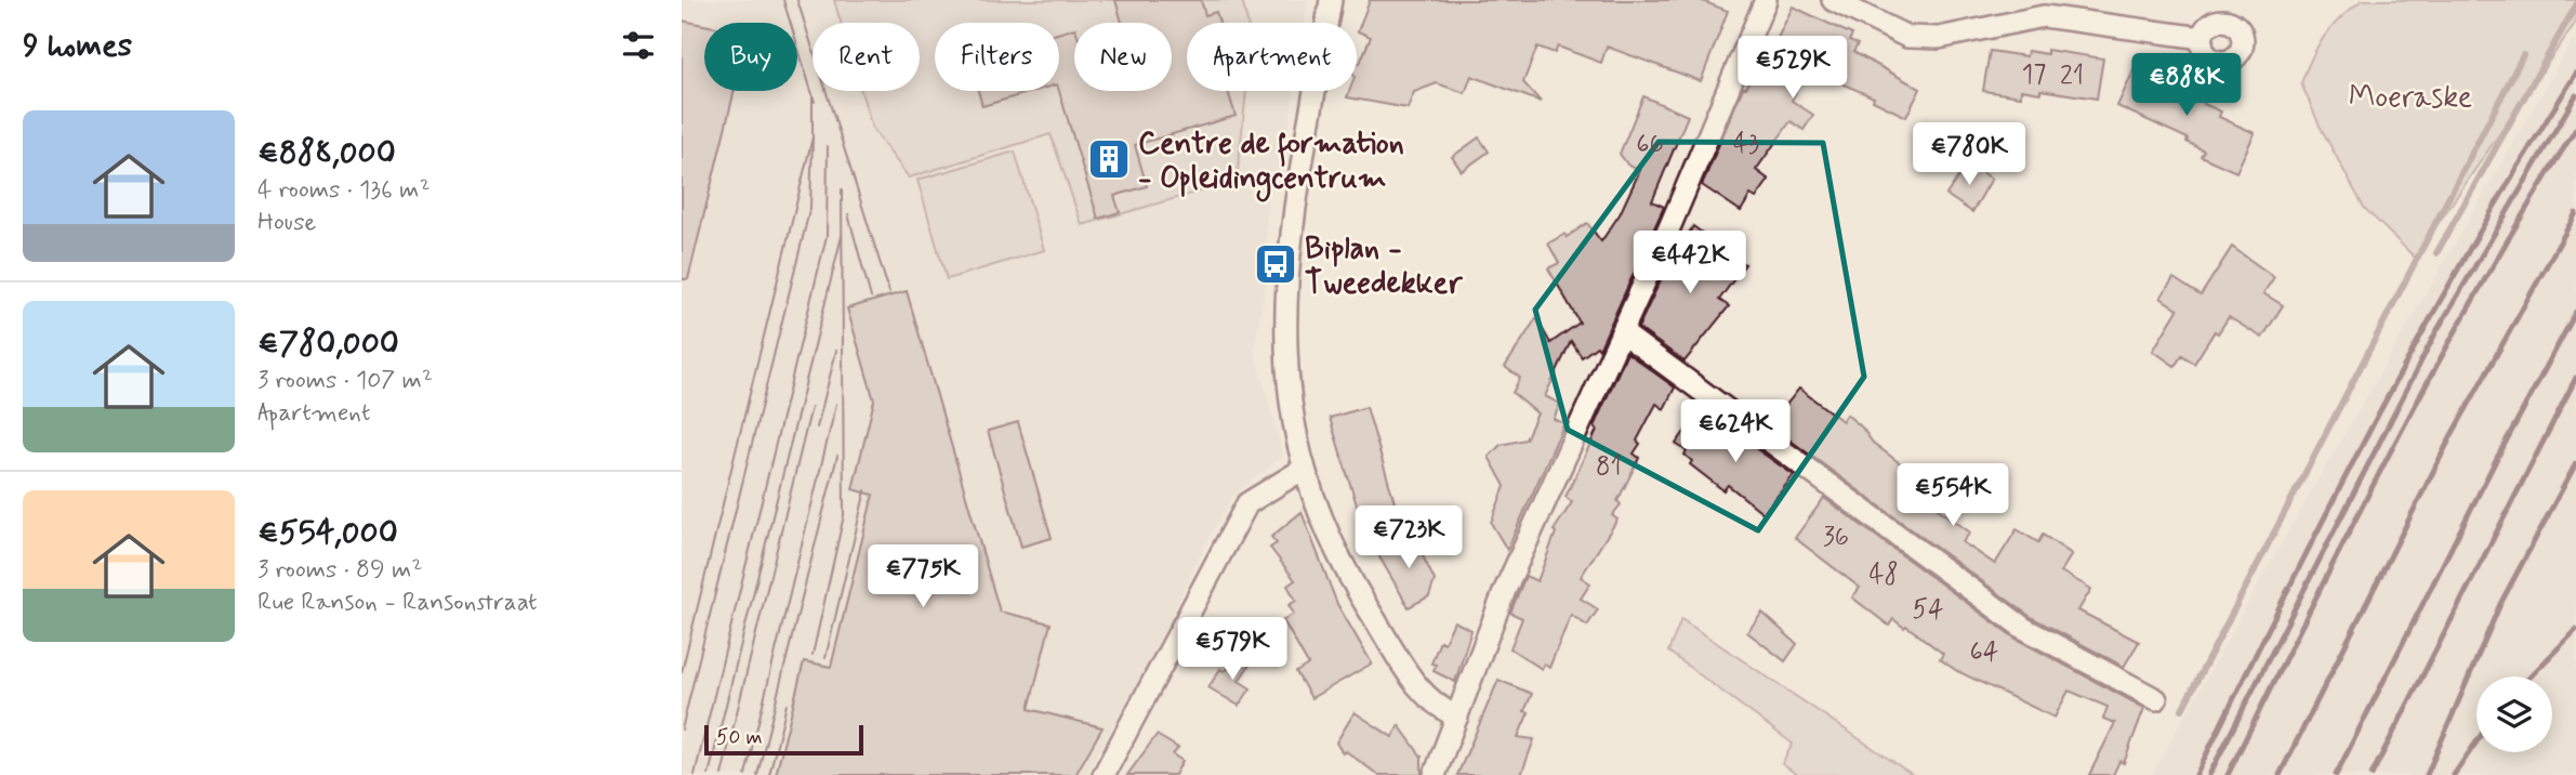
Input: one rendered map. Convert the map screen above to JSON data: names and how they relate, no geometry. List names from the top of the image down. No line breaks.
{"parks":["Moeraske"],"places":{"building":["Centre de formation - Opleidingcentrum"],"bus stop":["Biplan - Tweedekker"]},"house_numbers":["17","21","66","43","81","36","48","54","64"],"scale_bar":"50 m","page":{"heading":"9 homes","chip":["Buy","Rent","Filters","New","Apartment"],"price":["€529K","€888K","€780K","€442K","€624K","€554K","€723K","€775K","€579K"],"list":[{"name":"€888,000","note":"4 rooms · 136 m² · House"},{"name":"€780,000","note":"3 rooms · 107 m² · Apartment"},{"name":"€554,000","note":"3 rooms · 89 m² · Rue Ranson - Ransonstraat"}],"scale":"50 m"}}
